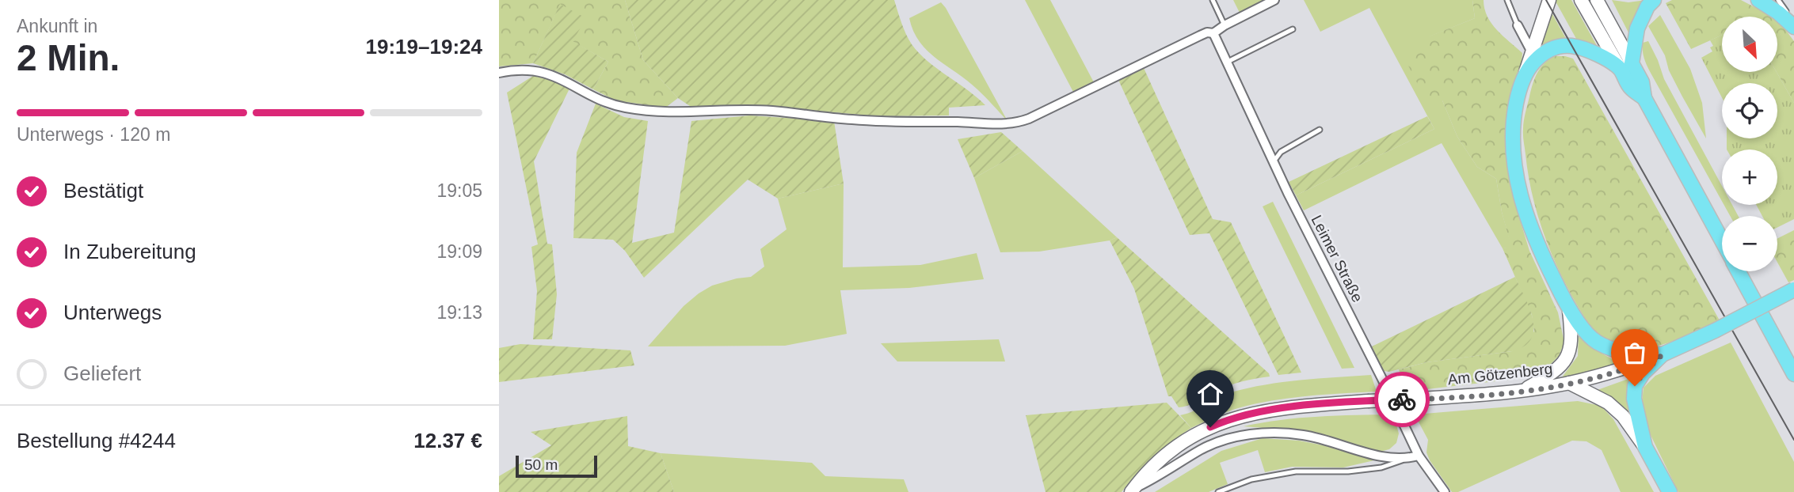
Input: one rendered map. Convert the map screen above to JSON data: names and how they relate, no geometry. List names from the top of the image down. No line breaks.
{"streets":{"street":["Leimer Straße","Am Götzenberg"]},"scale_bar":"50 m","north":"bottom right","page":{"heading":["2 Min.","Ankunft in","19:19–19:24"],"panel":["Bestellung #4244","12.37 €"],"map_buttons":["+","−"],"bar":"Unterwegs · 120 m","list":[["Bestätigt","19:05"],["In Zubereitung","19:09"],["Unterwegs","19:13"],"Geliefert"],"scale":"50 m"}}
